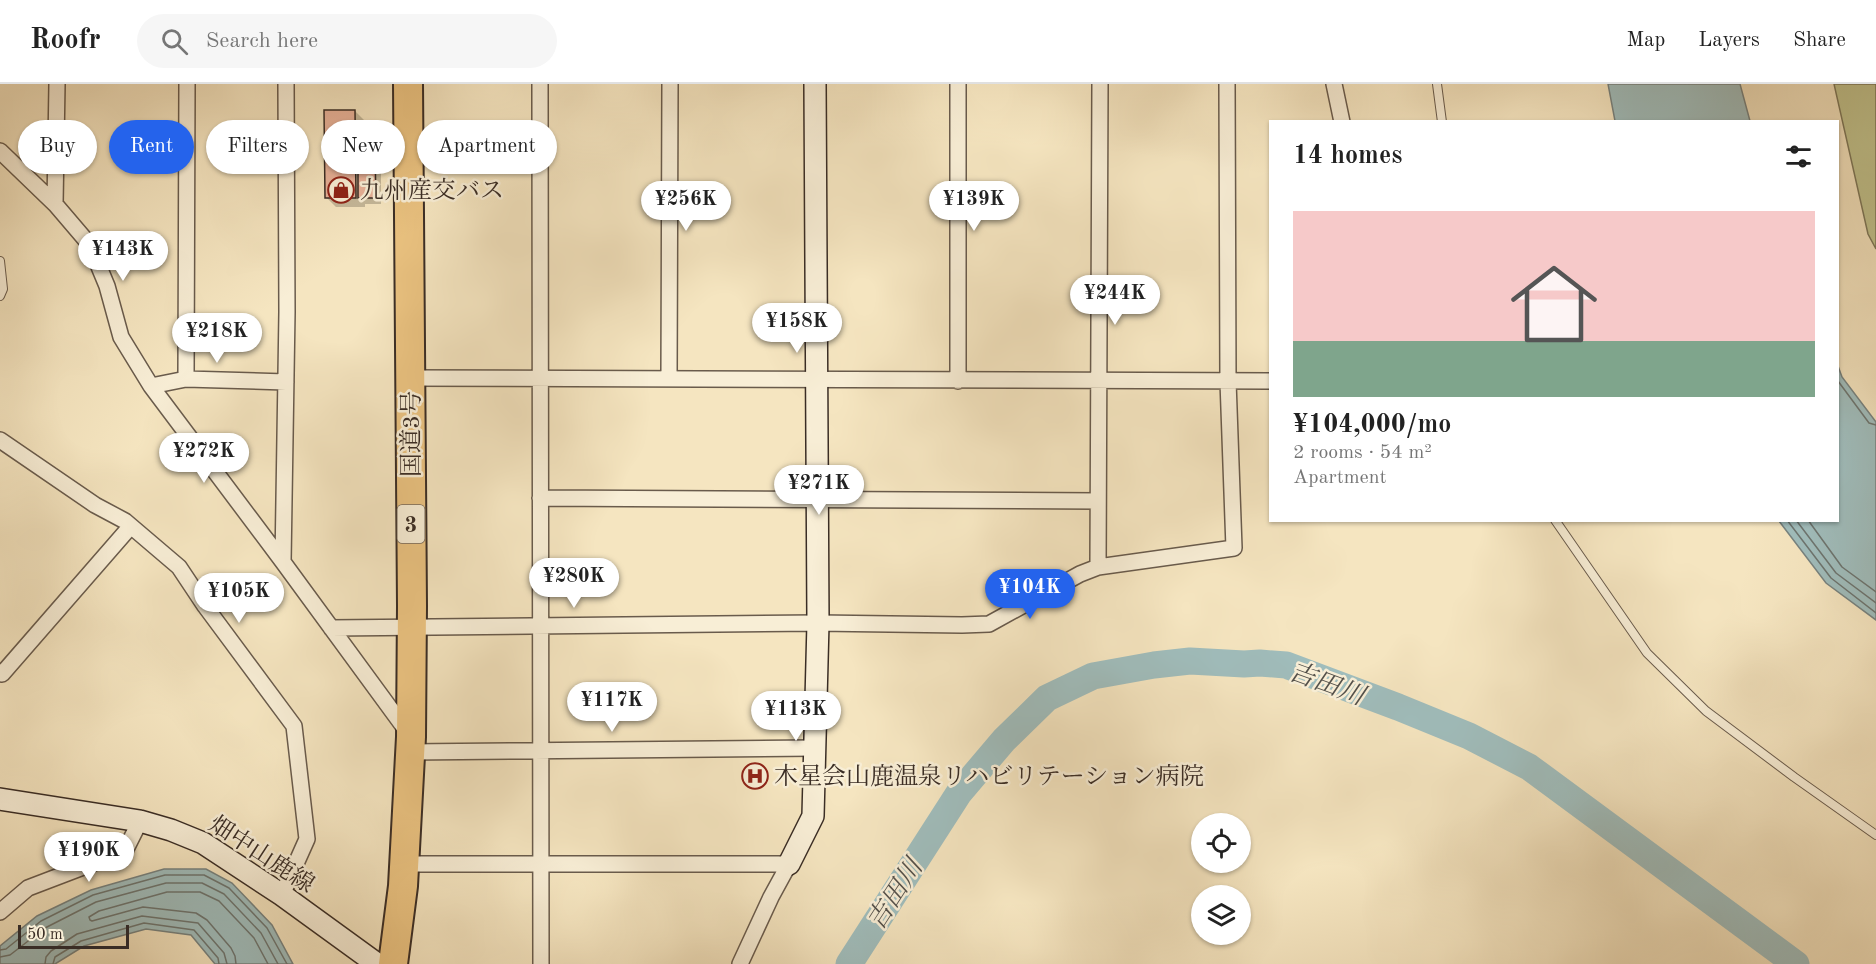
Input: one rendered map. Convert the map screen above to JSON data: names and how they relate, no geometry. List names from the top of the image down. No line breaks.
{"streets":{"highway":["国道3号","3"],"street":["畑中山鹿線"]},"water":["吉田川"],"places":{"shop":["九州産交バス"],"hospital":["木星会山鹿温泉リハビリテーション病院"]},"scale_bar":"50 m","page":{"header":"Roofr","search":"Search here","nav":["Map","Layers","Share"],"chip":["Buy","Rent","Filters","New","Apartment"],"heading":"14 homes","price":["¥256K","¥139K","¥143K","¥244K","¥158K","¥218K","¥272K","¥271K","¥280K","¥104K","¥105K","¥117K","¥113K","¥190K"],"list":[{"name":"¥104,000/mo","note":"2 rooms · 54 m² · Apartment"}],"scale":"50 m"}}
